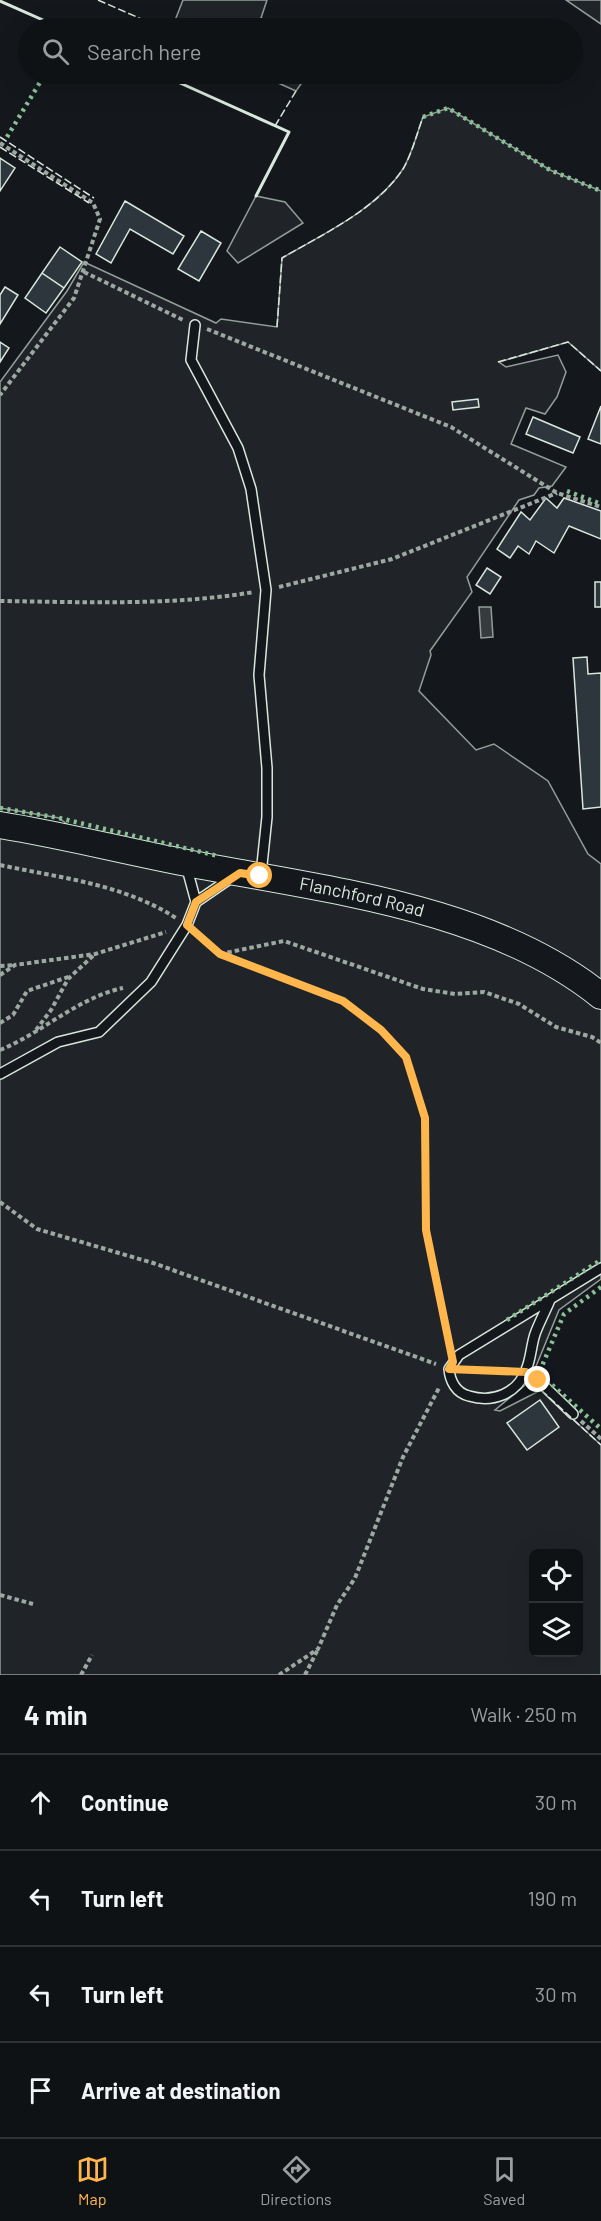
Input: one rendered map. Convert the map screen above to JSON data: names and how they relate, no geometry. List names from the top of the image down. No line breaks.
{"streets":{"street":["Flanchford Road"]},"page":{"search":"Search here","heading":["4 min","Walk · 250 m"],"list":[["Continue","30 m"],["Turn left","190 m"],["Turn left","30 m"],"Arrive at destination"],"nav":["Map","Directions","Saved"]}}
